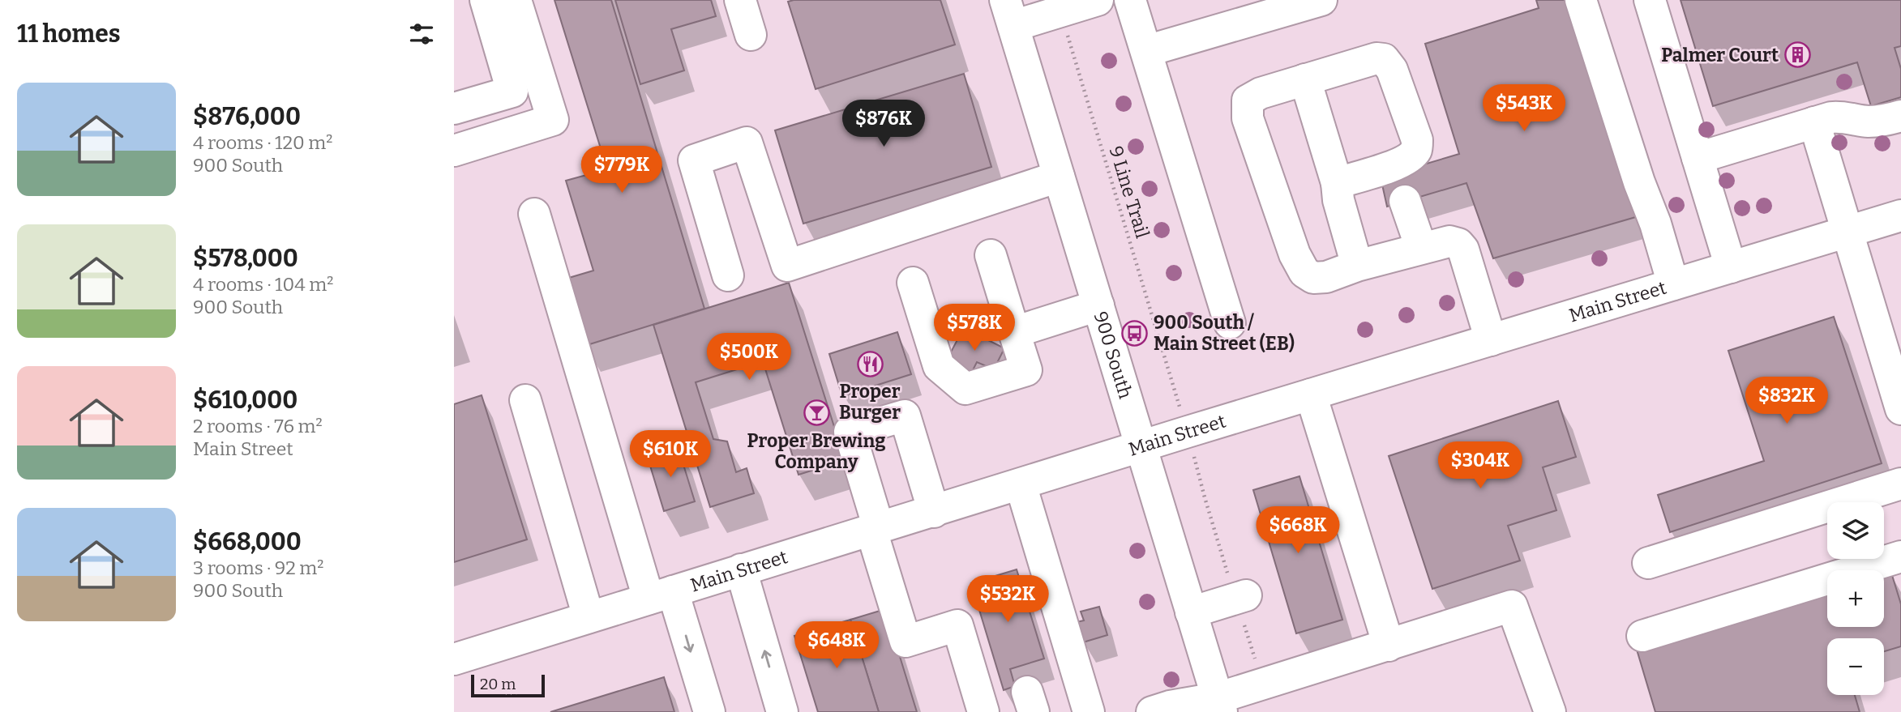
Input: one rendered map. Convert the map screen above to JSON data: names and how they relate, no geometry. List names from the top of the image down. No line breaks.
{"streets":{"street":["Main Street","900 South"],"path":["9 Line Trail"]},"crossings":[["Main Street","900 South"]],"places":{"building":["Palmer Court"],"bus stop":["900 South / Main Street (EB)"],"restaurant":["Proper Burger"],"bar":["Proper Brewing Company"]},"scale_bar":"20 m","page":{"heading":"11 homes","list":[{"name":"$876,000","note":"4 rooms · 120 m² · 900 South"},{"name":"$578,000","note":"4 rooms · 104 m² · 900 South"},{"name":"$610,000","note":"2 rooms · 76 m² · Main Street"},{"name":"$668,000","note":"3 rooms · 92 m² · 900 South"}],"price":["$543K","$876K","$779K","$578K","$500K","$832K","$610K","$304K","$668K","$532K","$648K"],"map_buttons":["+","−"],"scale":"20 m"}}
